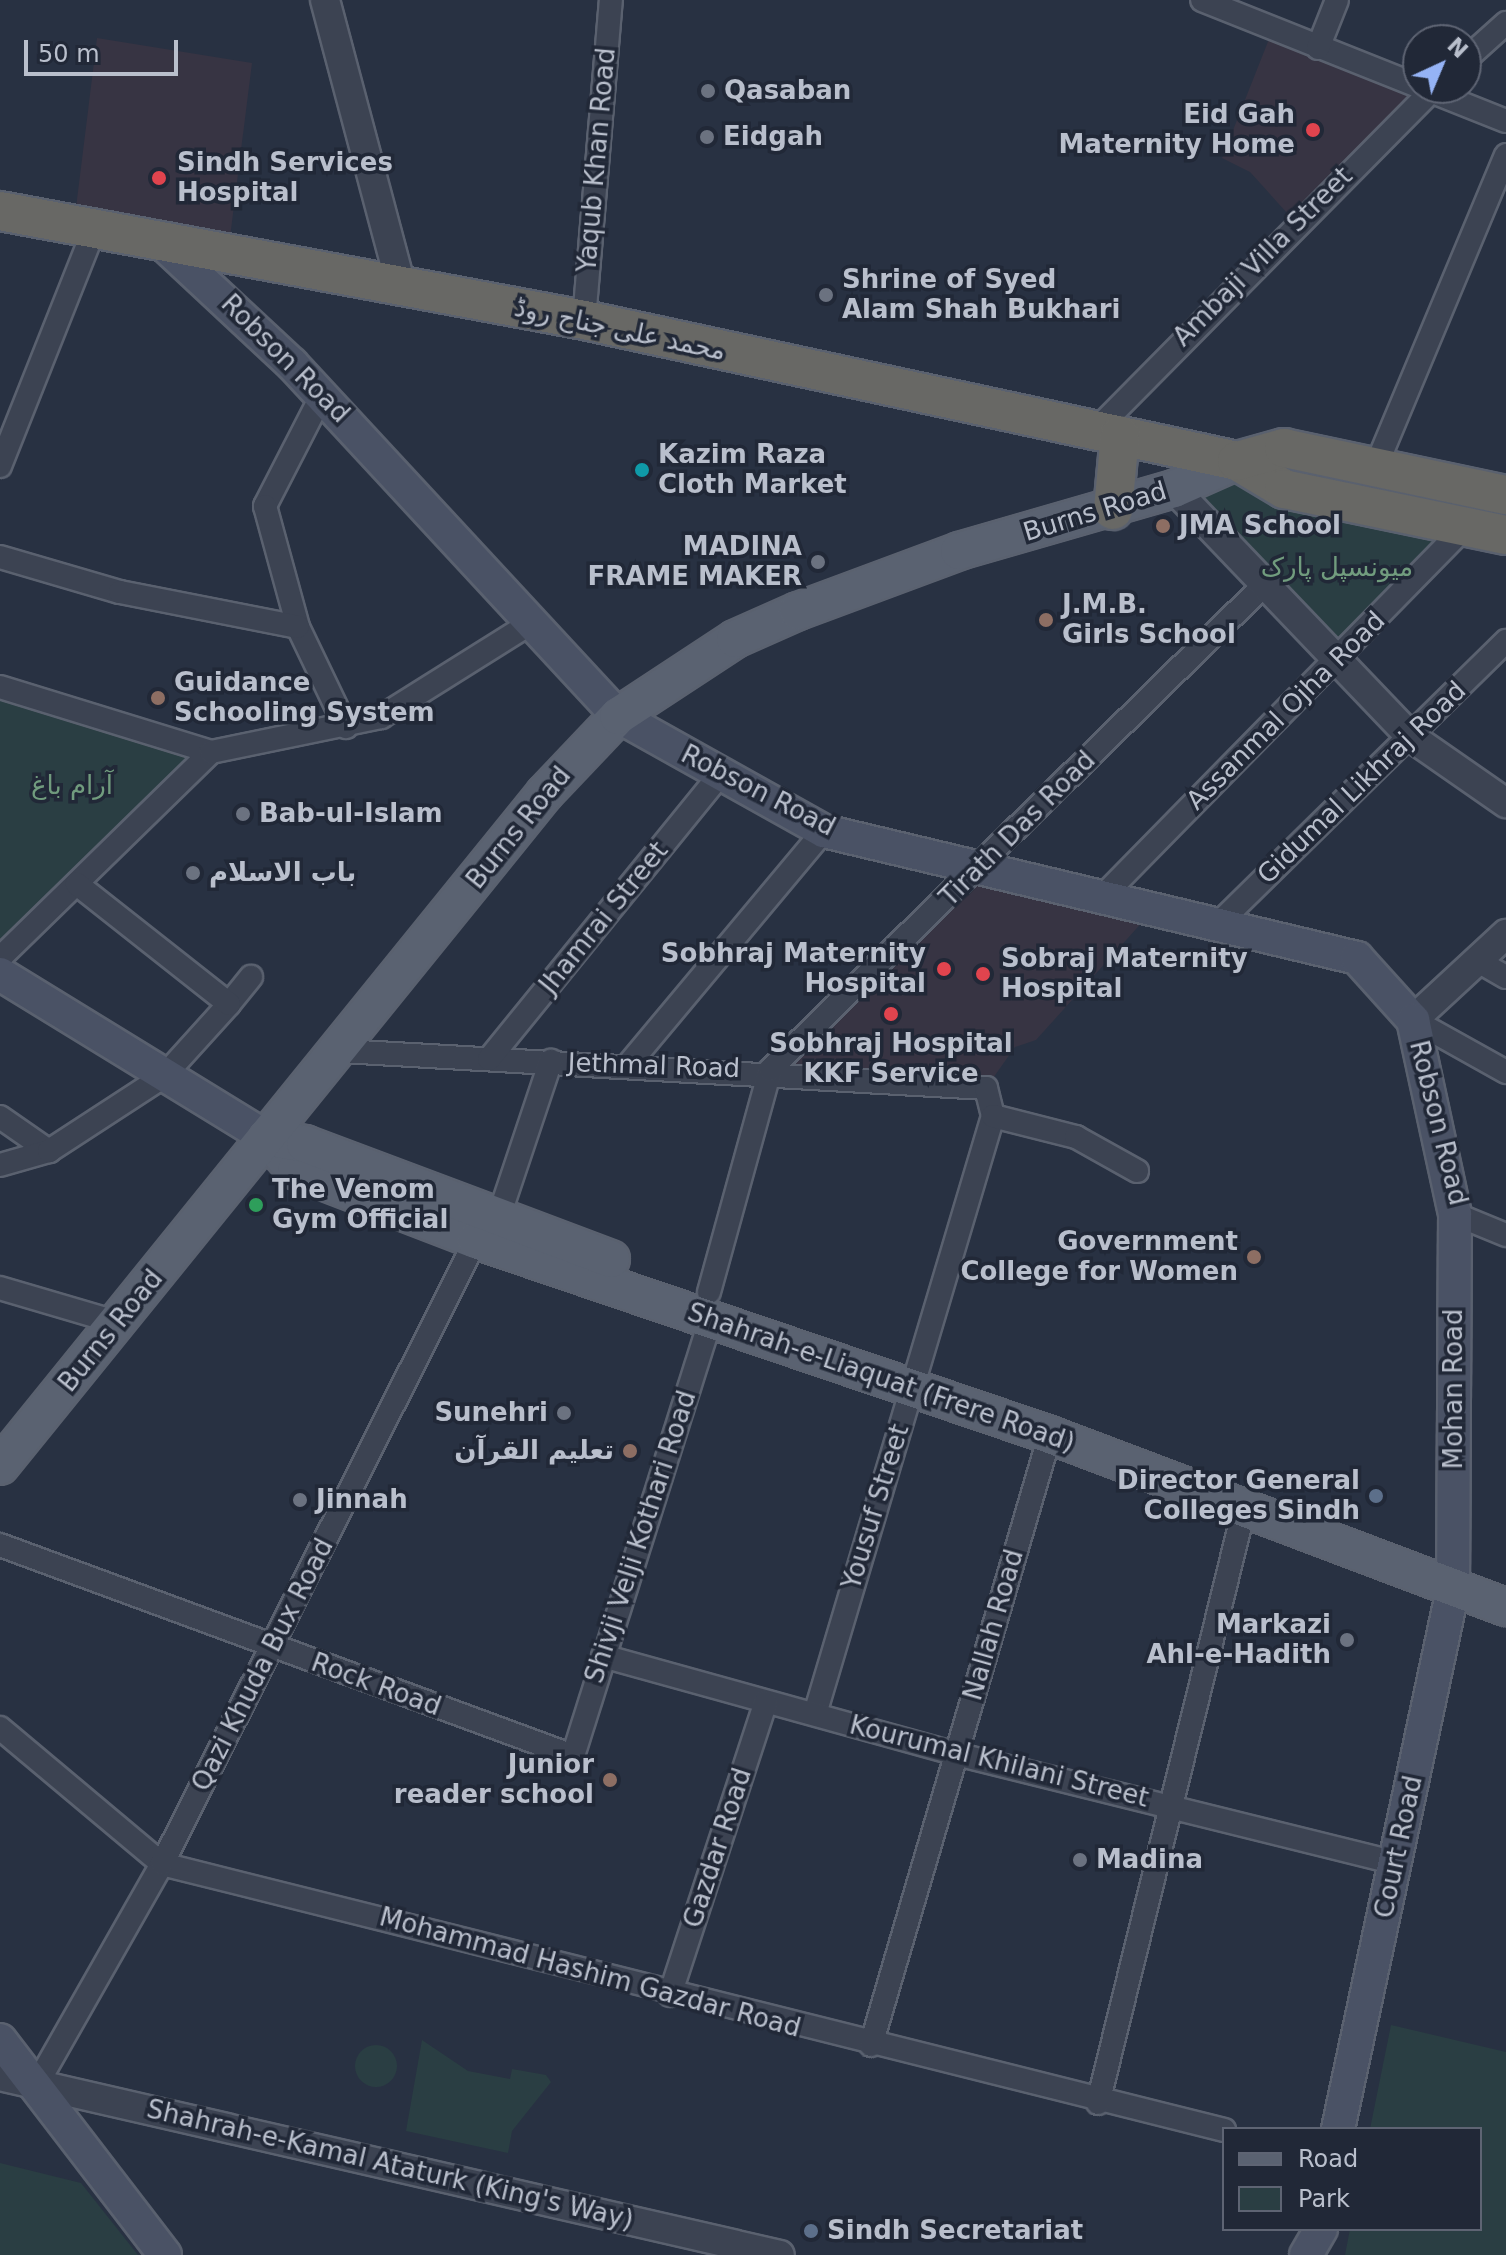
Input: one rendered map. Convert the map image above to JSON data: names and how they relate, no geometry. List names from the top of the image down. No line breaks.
{"streets":{"highway":["محمد علی جناح روڈ"],"main road":["Robson Road","Burns Road","Shahrah-e-Liaquat (Frere Road)","Mohan Road","Court Road"],"street":["Yaqub Khan Road","Ambaji Villa Street","Assanmal Ojha Road","Gidumal Likhraj Road","Tirath Das Road","Jhamrai Street","Jethmal Road","Yousuf Street","Shivji Velji Kothari Road","Nallah Road","Qazi Khuda Bux Road","Rock Road","Kourumal Khilani Street","Gazdar Road","Mohammad Hashim Gazdar Road","Shahrah-e-Kamal Ataturk (King's Way)"]},"crossings":[["Yaqub Khan Road","محمد علی جناح روڈ"],["Ambaji Villa Street","محمد علی جناح روڈ"],["محمد علی جناح روڈ","Robson Road"],["محمد علی جناح روڈ","Burns Road"],["محمد علی جناح روڈ","Assanmal Ojha Road"],["Robson Road","Burns Road"],["Robson Road","Assanmal Ojha Road"],["Robson Road","Gidumal Likhraj Road"],["Robson Road","Tirath Das Road"],["Robson Road","Jhamrai Street"],["Robson Road","Mohan Road"],["Burns Road","Jethmal Road"],["Burns Road","Shahrah-e-Liaquat (Frere Road)"],["Tirath Das Road","Jethmal Road"],["Tirath Das Road","Shivji Velji Kothari Road"],["Jhamrai Street","Jethmal Road"],["Jethmal Road","Yousuf Street"],["Jethmal Road","Shivji Velji Kothari Road"],["Jethmal Road","Qazi Khuda Bux Road"],["Shahrah-e-Liaquat (Frere Road)","Mohan Road"],["Shahrah-e-Liaquat (Frere Road)","Yousuf Street"],["Shahrah-e-Liaquat (Frere Road)","Shivji Velji Kothari Road"],["Shahrah-e-Liaquat (Frere Road)","Nallah Road"],["Shahrah-e-Liaquat (Frere Road)","Qazi Khuda Bux Road"],["Shahrah-e-Liaquat (Frere Road)","Court Road"],["Mohan Road","Court Road"],["Yousuf Street","Kourumal Khilani Street"],["Shivji Velji Kothari Road","Rock Road"],["Shivji Velji Kothari Road","Kourumal Khilani Street"],["Nallah Road","Kourumal Khilani Street"],["Nallah Road","Mohammad Hashim Gazdar Road"],["Qazi Khuda Bux Road","Rock Road"],["Qazi Khuda Bux Road","Mohammad Hashim Gazdar Road"],["Qazi Khuda Bux Road","Shahrah-e-Kamal Ataturk (King's Way)"],["Kourumal Khilani Street","Court Road"],["Kourumal Khilani Street","Gazdar Road"],["Gazdar Road","Mohammad Hashim Gazdar Road"]],"parks":["میونسپل پارک","آرام باغ"],"places":["Qasaban","Eid Gah Maternity Home","Eidgah","Sindh Services Hospital","Shrine of Syed Alam Shah Bukhari","Kazim Raza Cloth Market","JMA School","MADINA FRAME MAKER","J.M.B. Girls School","Guidance Schooling System","Bab-ul-Islam","باب الاسلام","Sobhraj Maternity Hospital","Sobraj Maternity Hospital","Sobhraj Hospital KKF Service","The Venom Gym Official","Government College for Women","Sunehri","تعلیم القرآن","Director General Colleges Sindh","Jinnah","Markazi Ahl-e-Hadith","Junior reader school","Madina","Sindh Secretariat"],"legend":["Road","Park"],"scale_bar":"50 m","north":"top right"}
